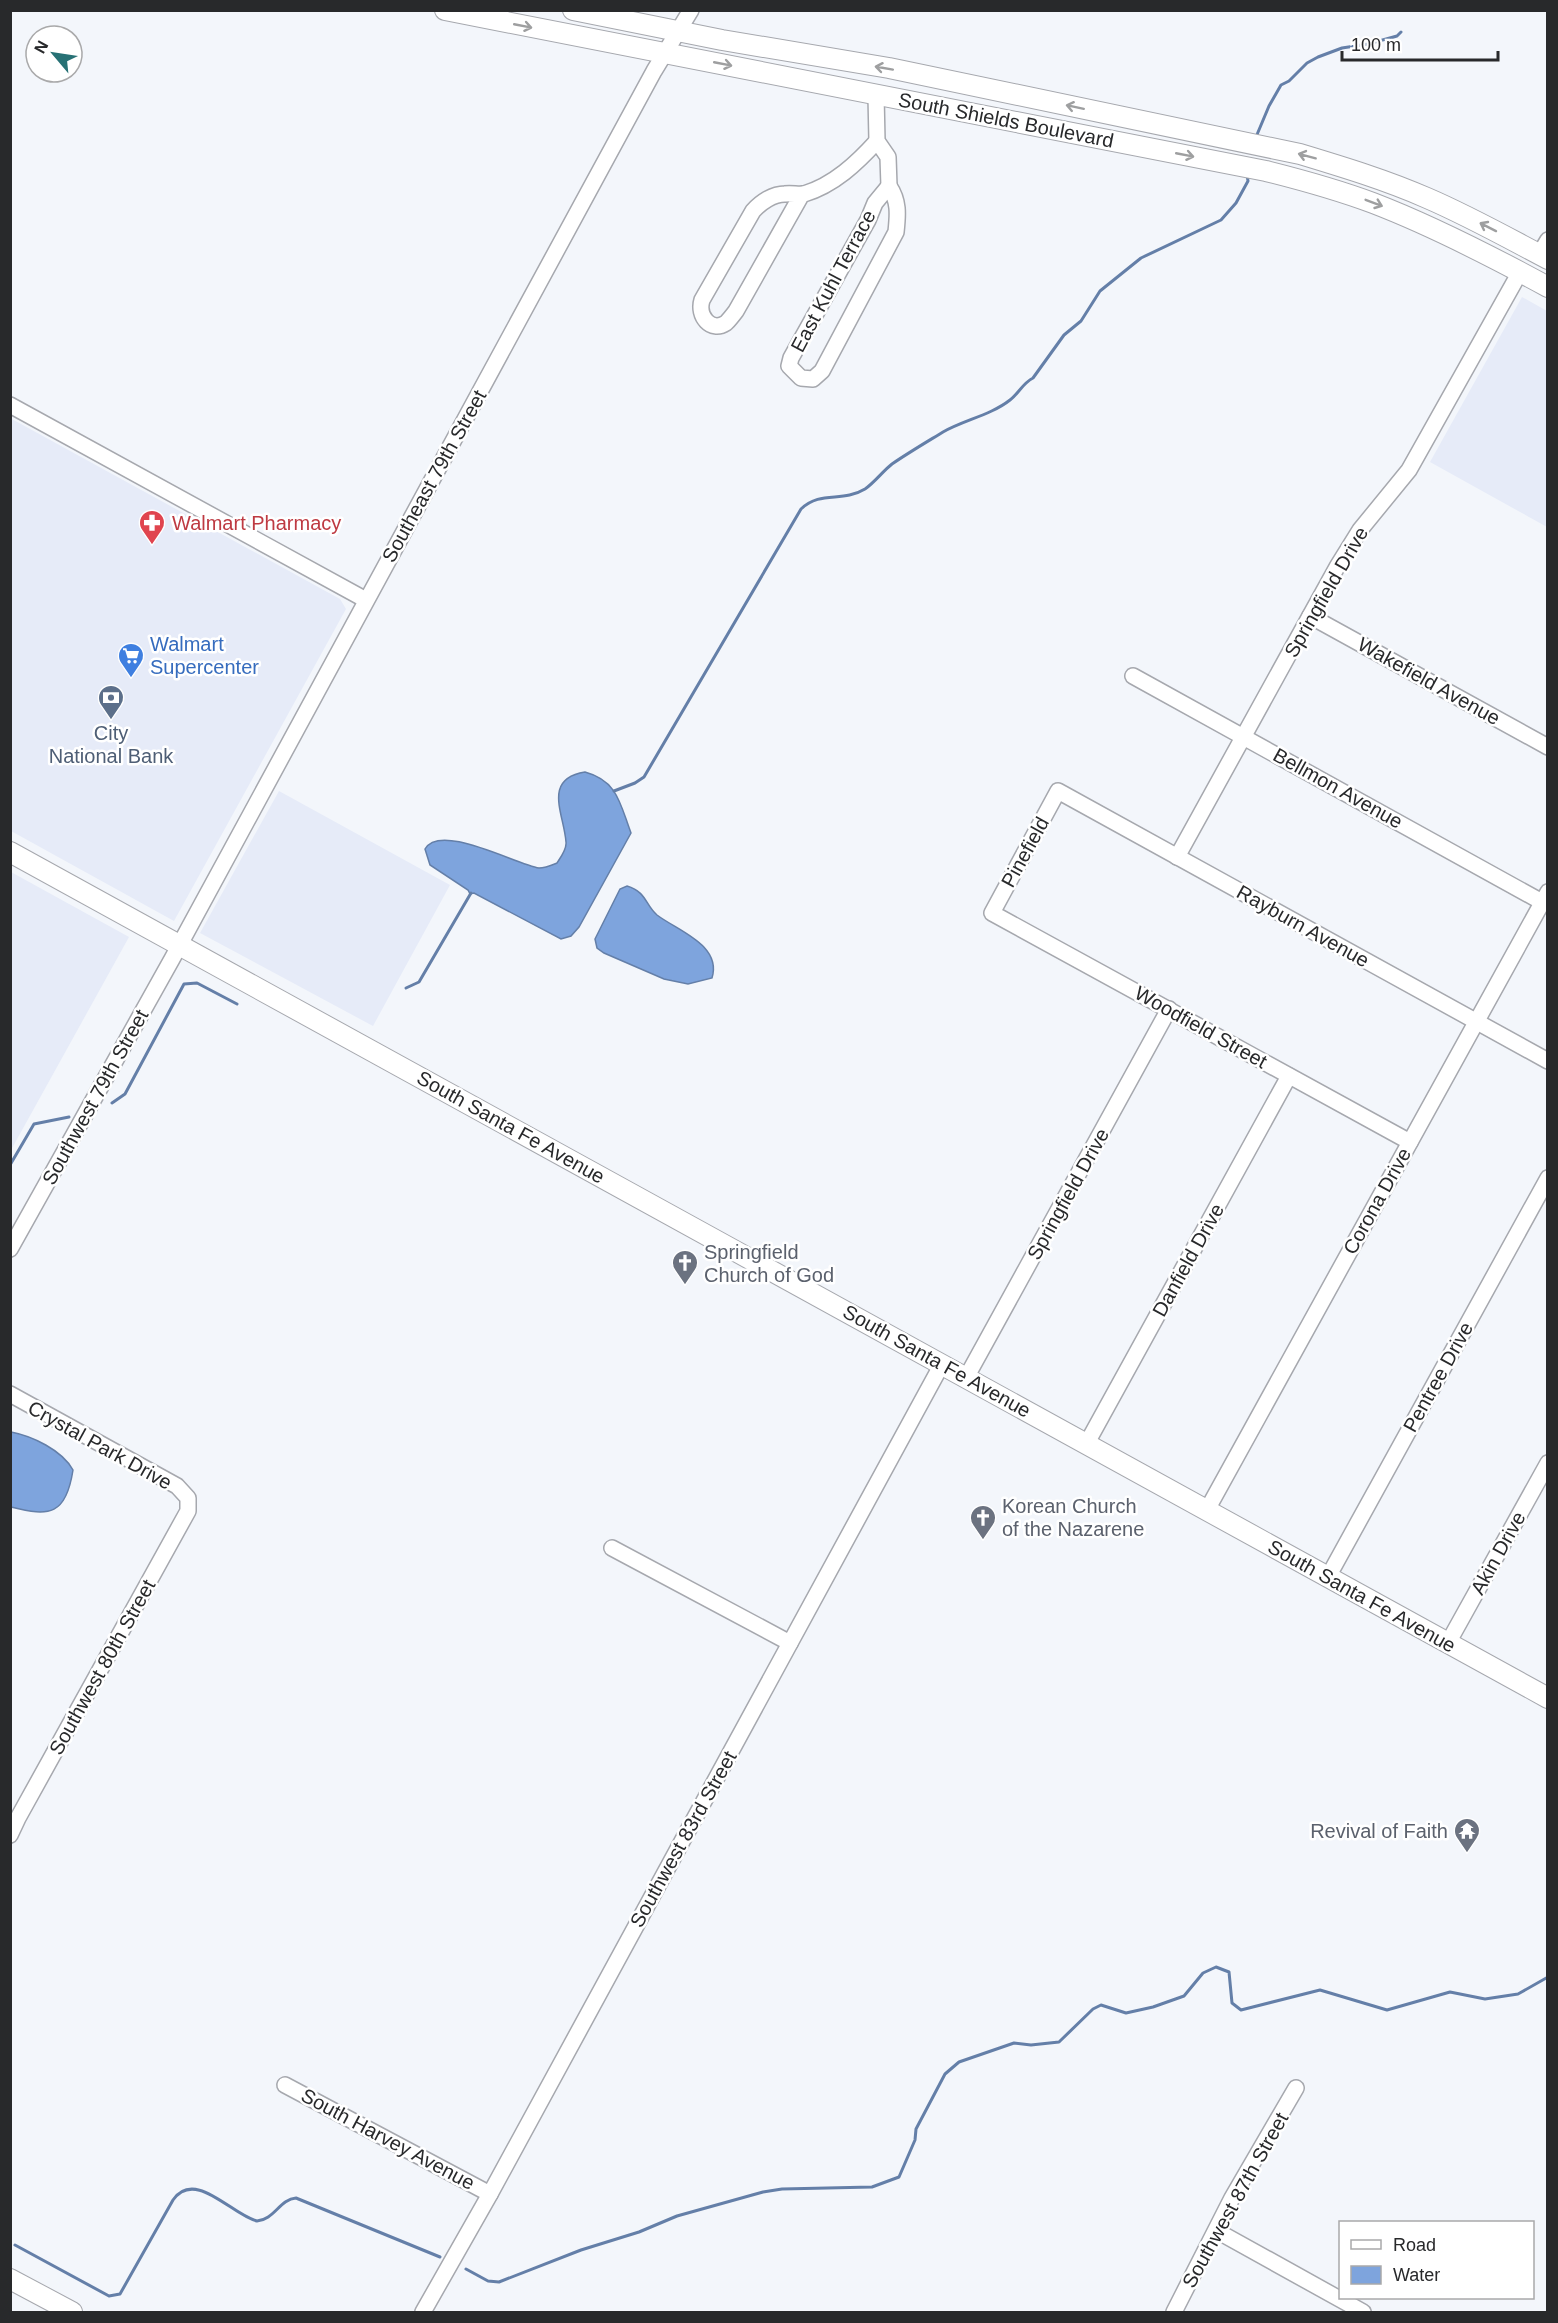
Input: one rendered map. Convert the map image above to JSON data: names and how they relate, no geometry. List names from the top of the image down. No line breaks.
{"streets":{"main road":["South Shields Boulevard","South Santa Fe Avenue"],"street":["East Kuhl Terrace","Southeast 79th Street","Springfield Drive","Wakefield Avenue","Bellmon Avenue","Pinefield","Rayburn Avenue","Woodfield Street","Southwest 79th Street","Corona Drive","Danfield Drive","Pentree Drive","Crystal Park Drive","Akin Drive","Southwest 80th Street","Southwest 83rd Street","South Harvey Avenue","Southwest 87th Street"]},"crossings":[["South Shields Boulevard","Southeast 79th Street"],["South Shields Boulevard","Springfield Drive"],["Southeast 79th Street","Southwest 79th Street"],["Southeast 79th Street","South Santa Fe Avenue"],["Springfield Drive","Wakefield Avenue"],["Springfield Drive","Bellmon Avenue"],["Springfield Drive","Rayburn Avenue"],["Springfield Drive","Woodfield Street"],["Springfield Drive","South Santa Fe Avenue"],["Bellmon Avenue","Corona Drive"],["Pinefield","Rayburn Avenue"],["Pinefield","Woodfield Street"],["Rayburn Avenue","Corona Drive"],["Woodfield Street","Corona Drive"],["Woodfield Street","Danfield Drive"],["Southwest 79th Street","South Santa Fe Avenue"],["South Santa Fe Avenue","Corona Drive"],["South Santa Fe Avenue","Danfield Drive"],["South Santa Fe Avenue","Pentree Drive"],["South Santa Fe Avenue","Akin Drive"],["South Santa Fe Avenue","Southwest 83rd Street"],["Crystal Park Drive","Southwest 80th Street"],["Southwest 83rd Street","South Harvey Avenue"]],"places":{"pharmacy":["Walmart Pharmacy"],"supermarket":["Walmart Supercenter"],"bank":["City National Bank"],"church":["Springfield Church of God","Korean Church of the Nazarene"],"temple":["Revival of Faith"]},"legend":["Road","Water"],"scale_bar":"100 m","north":"top left"}
